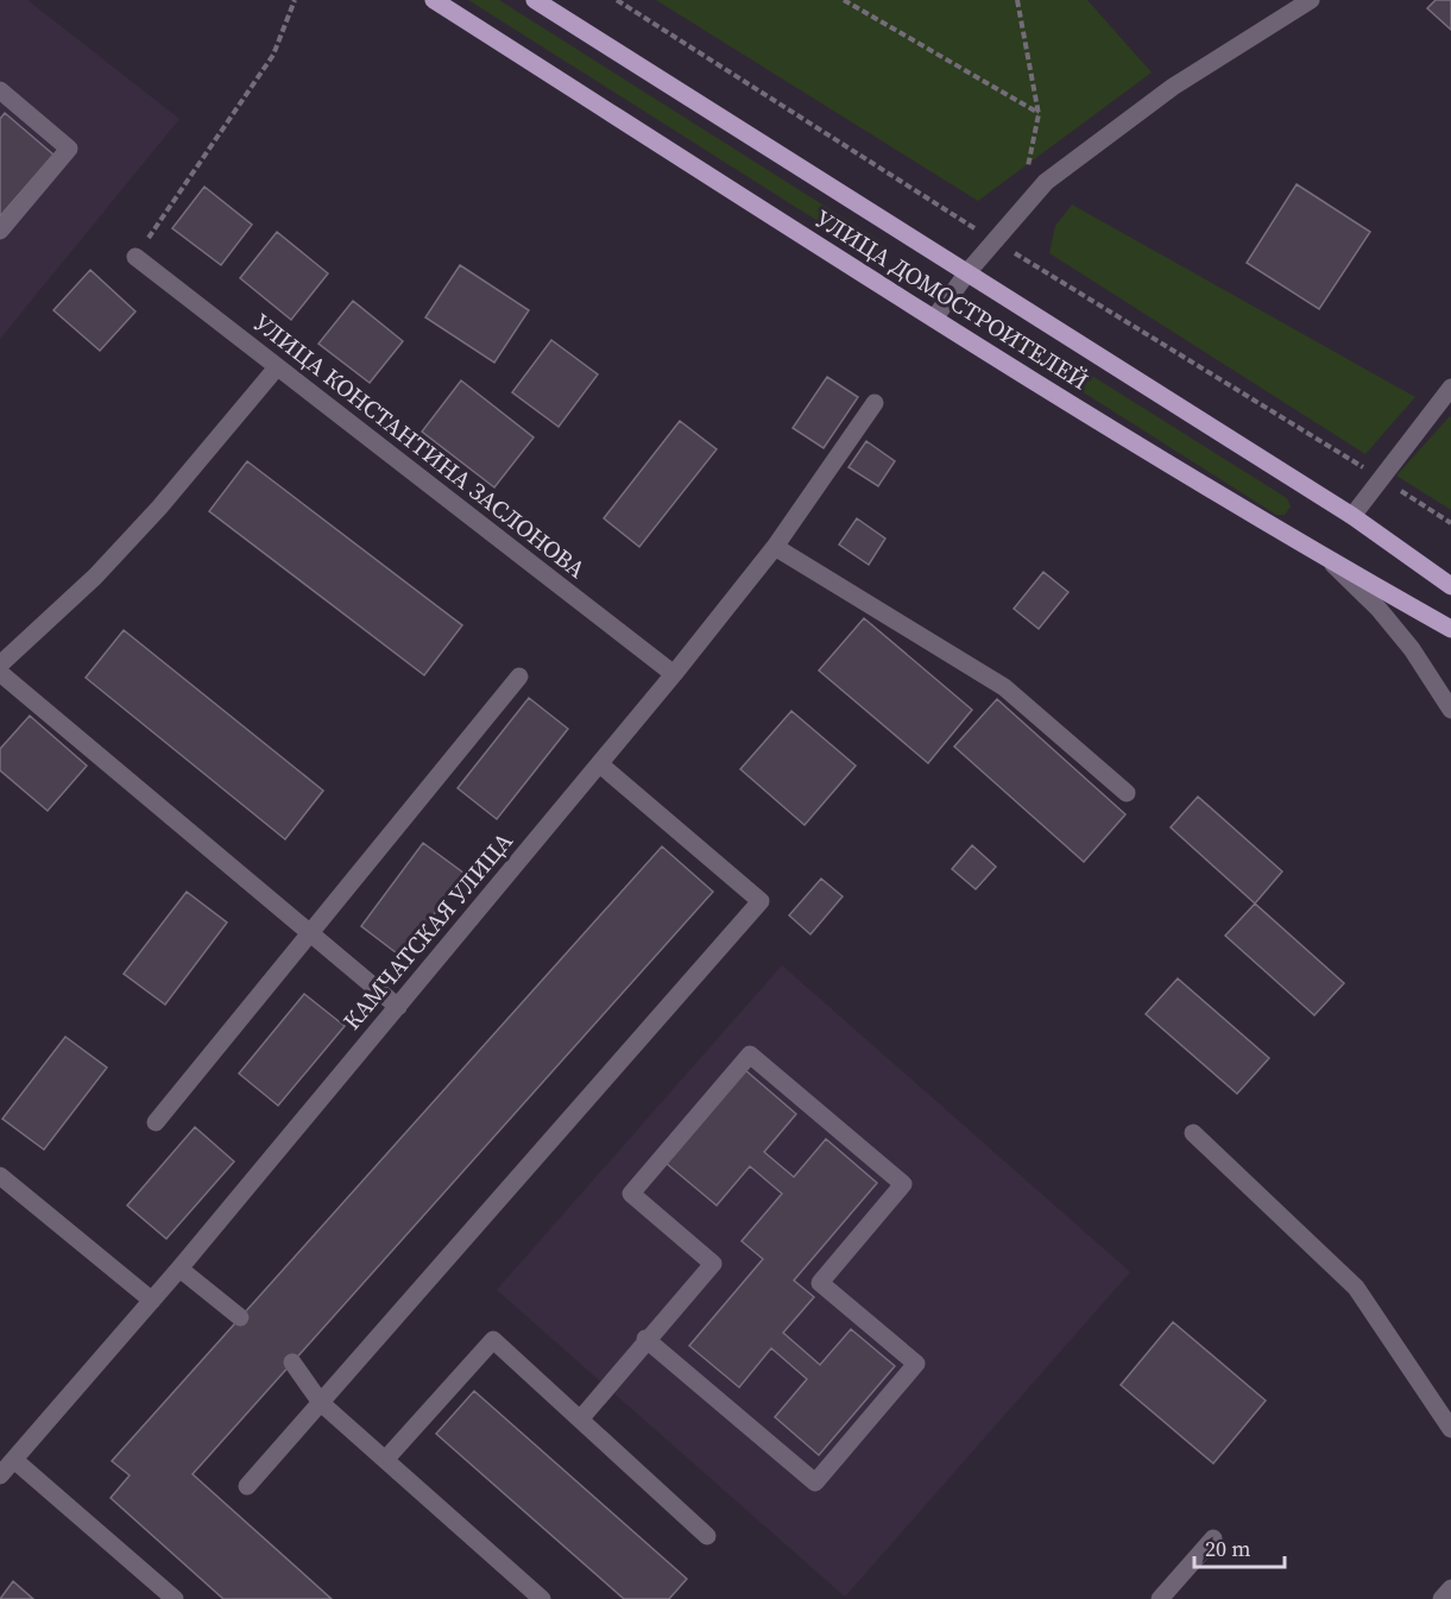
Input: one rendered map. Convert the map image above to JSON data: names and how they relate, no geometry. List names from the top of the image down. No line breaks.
{"streets":{"main road":["УЛИЦА ДОМОСТРОИТЕЛЕЙ"],"street":["УЛИЦА КОНСТАНТИНА ЗАСЛОНОВА","КАМЧАТСКАЯ УЛИЦА"]},"crossings":[["УЛИЦА КОНСТАНТИНА ЗАСЛОНОВА","КАМЧАТСКАЯ УЛИЦА"]],"scale_bar":"20 m"}
